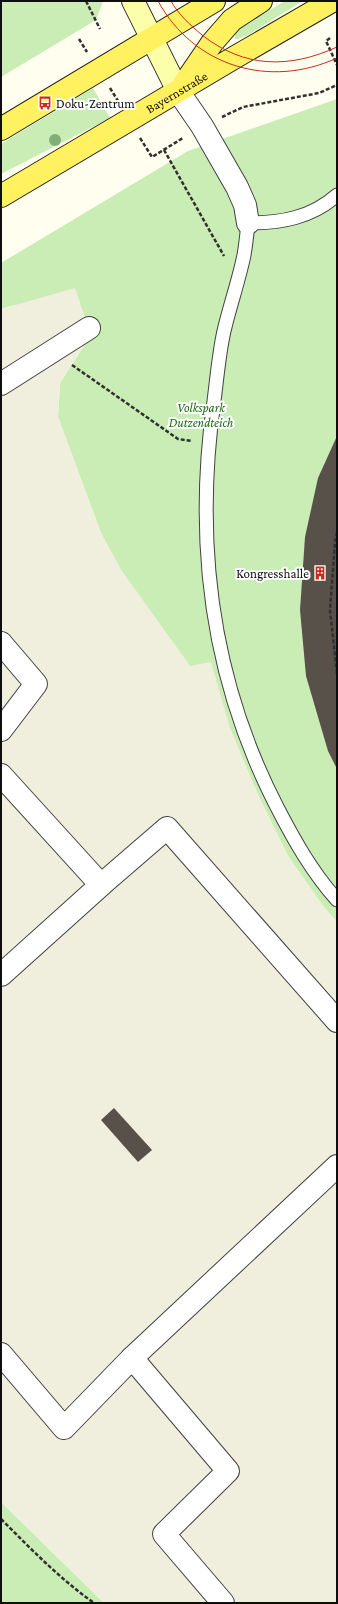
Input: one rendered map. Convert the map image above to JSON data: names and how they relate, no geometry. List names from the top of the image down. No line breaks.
{"streets":{"main road":["Bayernstraße"]},"parks":["Volkspark Dutzendteich"],"places":{"bus stop":["Doku-Zentrum"],"building":["Kongresshalle"]}}
